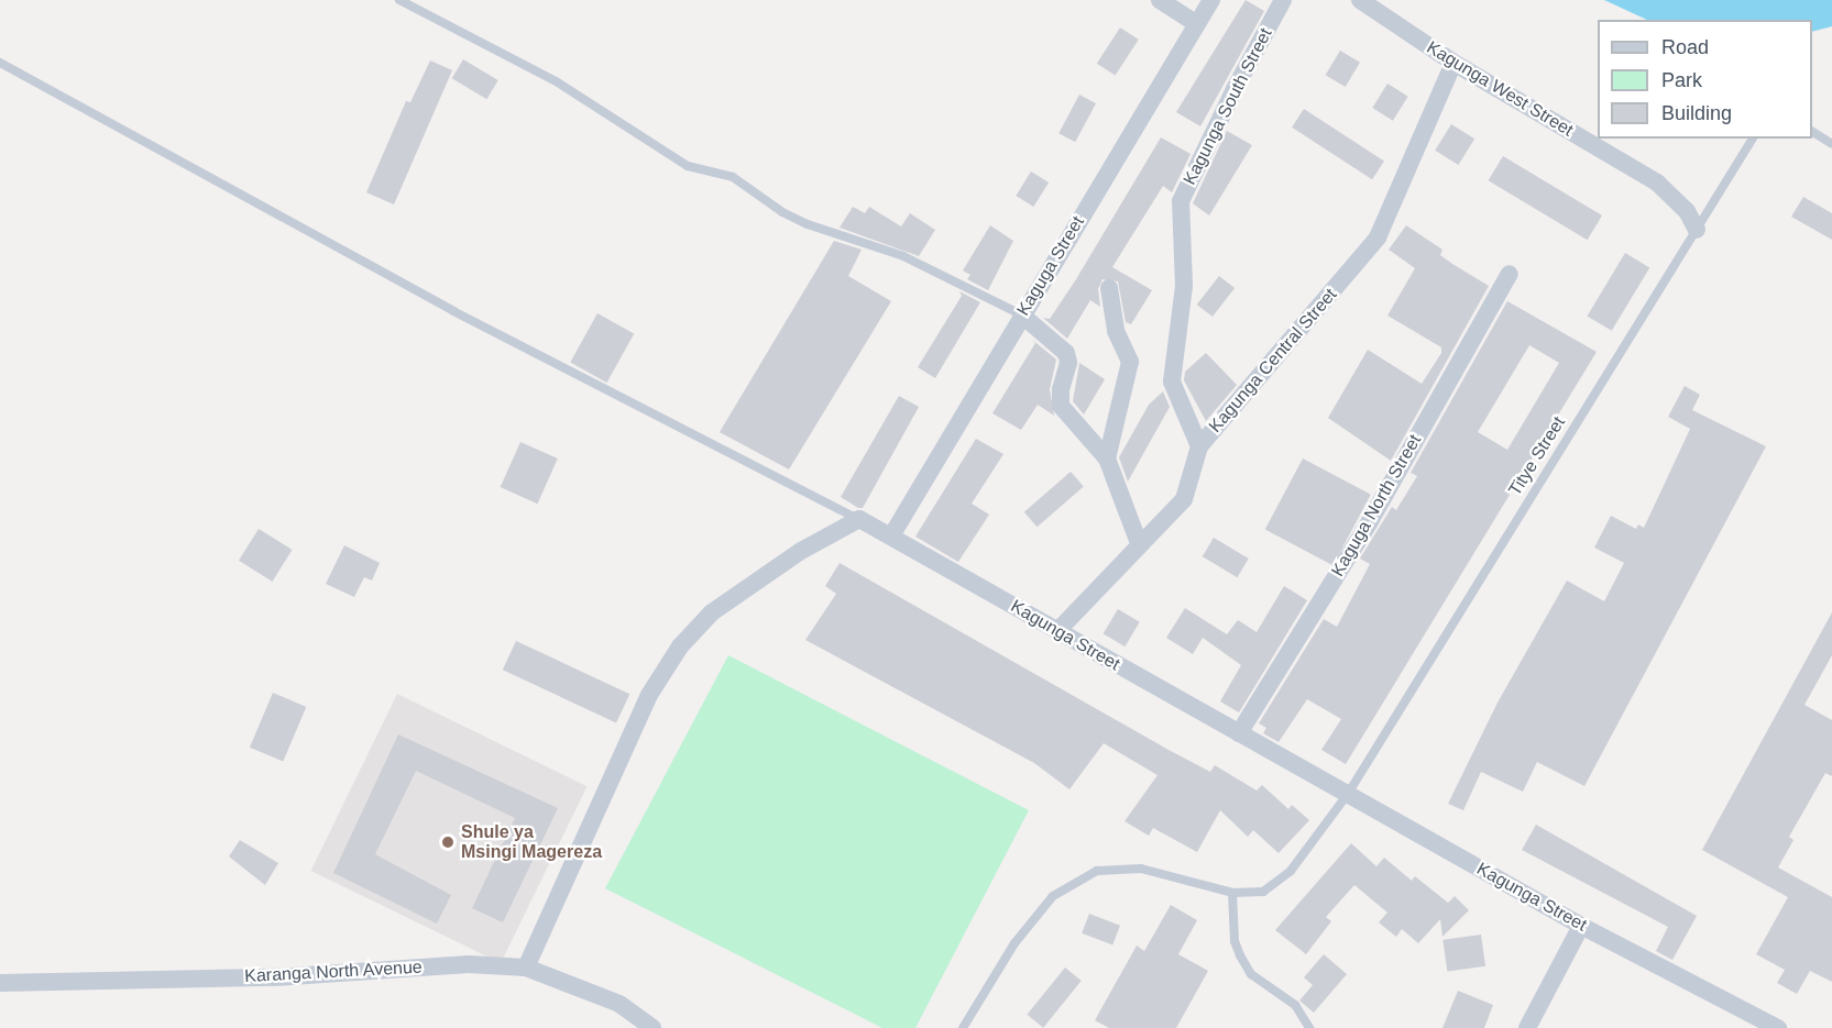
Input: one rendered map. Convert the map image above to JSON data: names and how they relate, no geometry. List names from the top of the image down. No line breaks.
{"streets":{"street":["Kagunga West Street","Kagunga South Street","Kaguga Street","Kagunga Central Street","Kaguga North Street","Kagunga Street","Karanga North Avenue"],"lane":["Titye Street"]},"crossings":[["Kagunga West Street","Kagunga Central Street"],["Kagunga West Street","Titye Street"],["Kagunga South Street","Kagunga Central Street"],["Kaguga Street","Kagunga Street"],["Kagunga Central Street","Kagunga Street"],["Titye Street","Kagunga Street"],["Kaguga North Street","Kagunga Street"]],"places":["Shule ya Msingi Magereza"],"legend":["Road","Park","Building"]}
